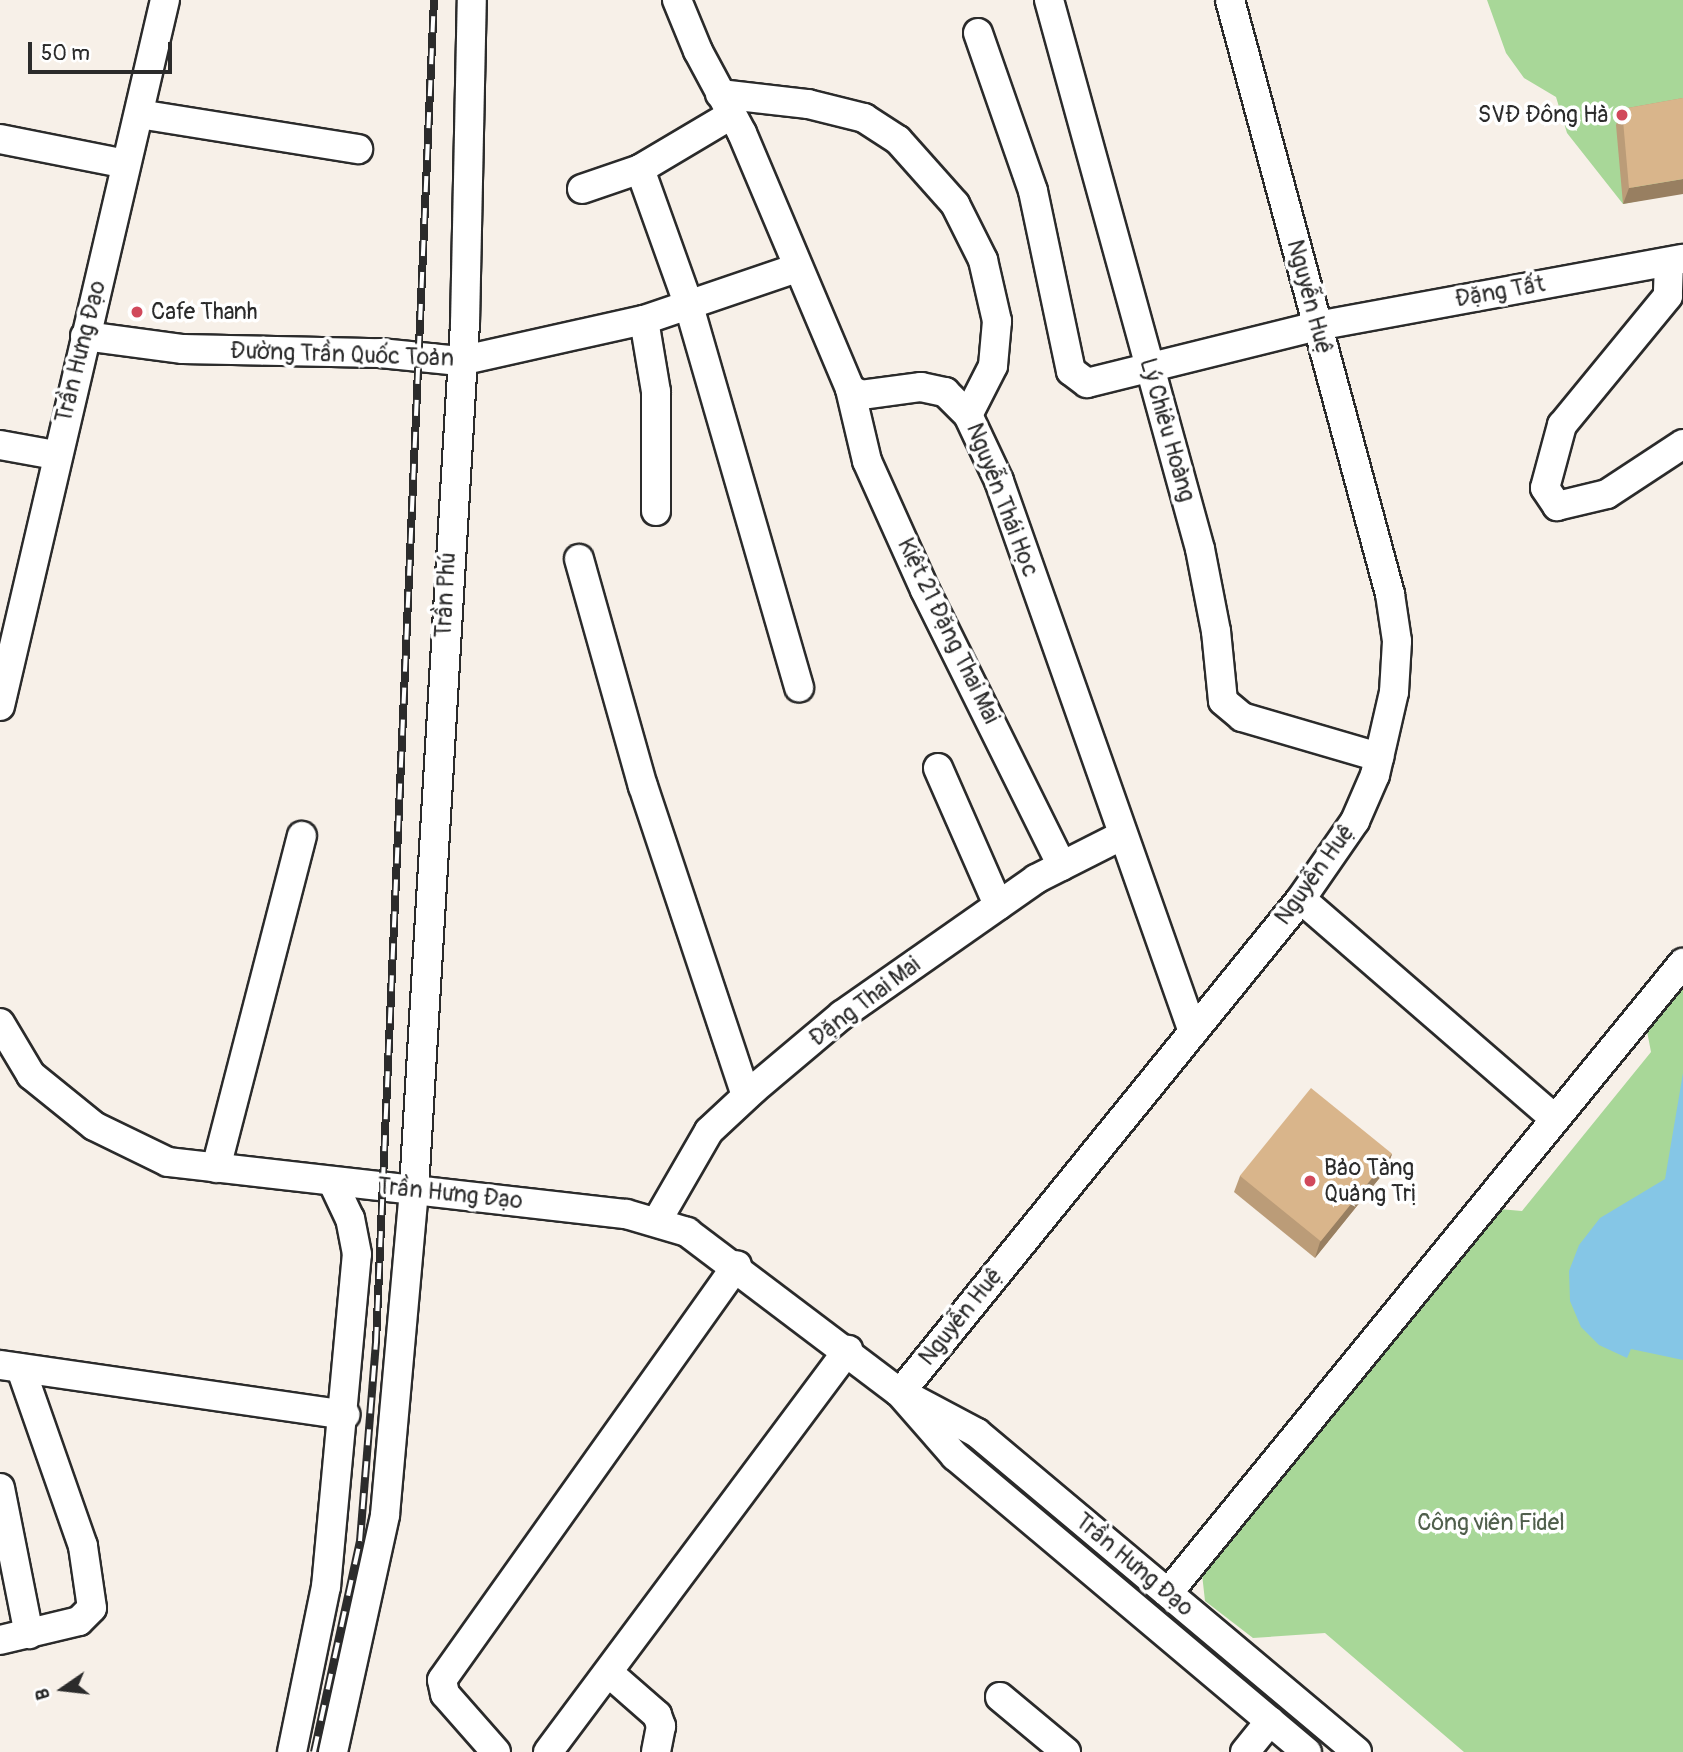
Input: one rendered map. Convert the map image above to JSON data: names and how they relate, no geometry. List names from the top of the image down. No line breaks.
{"streets":{"street":["Đặng Tất","Nguyễn Huệ","Trần Hưng Đạo","Đường Trần Quốc Toản","Lý Chiêu Hoàng","Nguyễn Thái Học","Trần Phú","Kiệt 21 Đặng Thai Mai","Đặng Thai Mai"]},"crossings":[["Đặng Tất","Nguyễn Huệ"],["Đặng Tất","Lý Chiêu Hoàng"],["Nguyễn Huệ","Trần Hưng Đạo"],["Nguyễn Huệ","Lý Chiêu Hoàng"],["Nguyễn Huệ","Nguyễn Thái Học"],["Trần Hưng Đạo","Đường Trần Quốc Toản"],["Trần Hưng Đạo","Trần Phú"],["Trần Hưng Đạo","Đặng Thai Mai"],["Đường Trần Quốc Toản","Trần Phú"],["Nguyễn Thái Học","Kiệt 21 Đặng Thai Mai"],["Nguyễn Thái Học","Đặng Thai Mai"],["Kiệt 21 Đặng Thai Mai","Đặng Thai Mai"]],"parks":["Công viên Fidel"],"places":["SVĐ Đông Hà","Cafe Thanh","Bảo Tàng Quảng Trị"],"scale_bar":"50 m","north":"left"}
